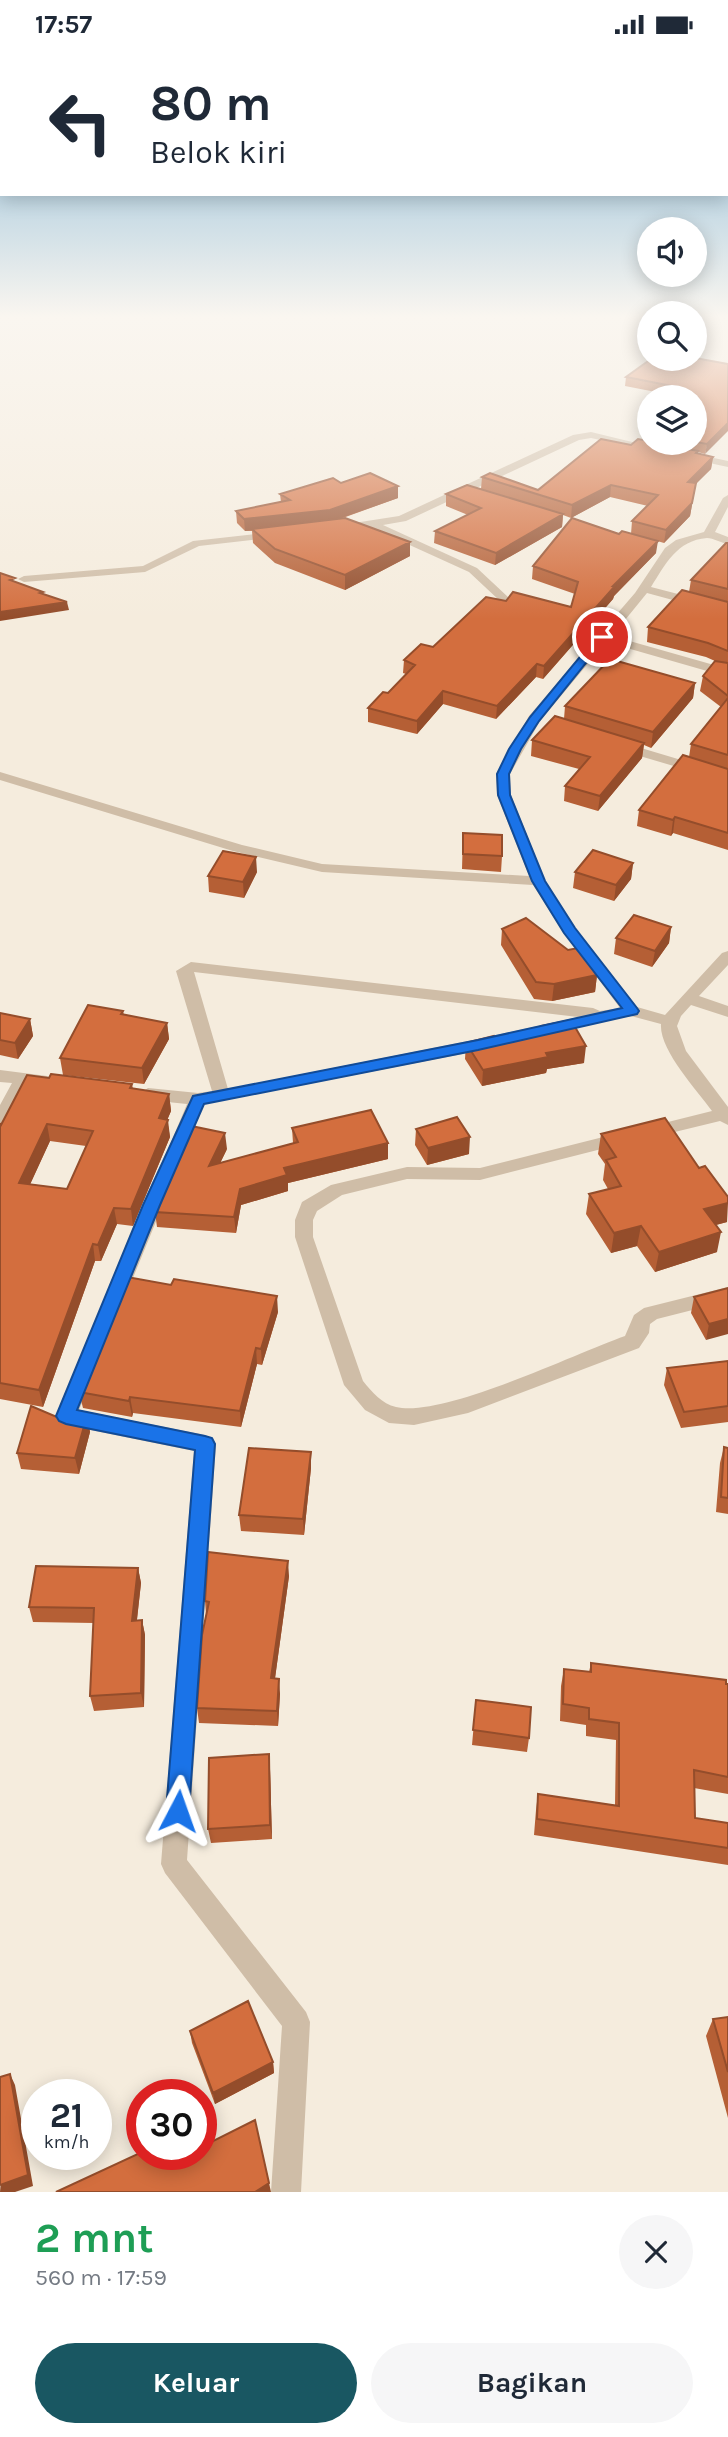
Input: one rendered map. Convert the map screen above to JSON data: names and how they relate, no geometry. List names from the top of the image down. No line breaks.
{"page":{"status":"17:57","turn":["80 m","Belok kiri"],"speed":"21 km/h","limit":"30","heading":["2 mnt","560 m · 17:59"],"buttons":["Keluar","Bagikan"]}}
